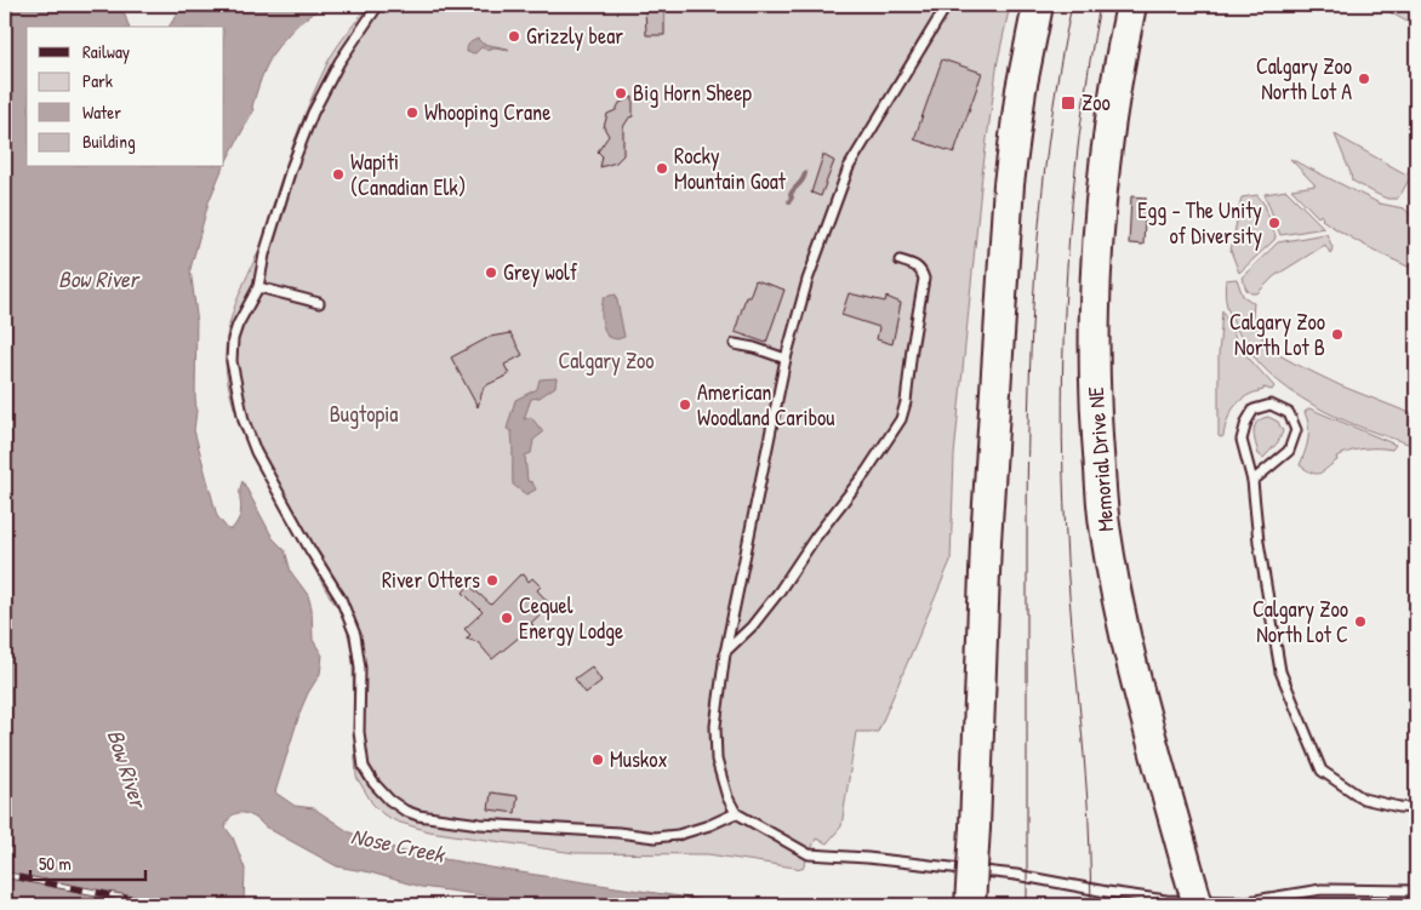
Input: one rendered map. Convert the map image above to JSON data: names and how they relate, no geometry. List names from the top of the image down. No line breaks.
{"streets":{"highway":["Memorial Drive NE"]},"water":["Bow River","Nose Creek"],"parks":["Calgary Zoo","Bugtopia"],"places":{"other":["Grizzly bear","Calgary Zoo North Lot A","Big Horn Sheep","Whooping Crane","Rocky Mountain Goat","Wapiti (Canadian Elk)","Egg - The Unity of Diversity","Grey wolf","Calgary Zoo North Lot B","American Woodland Caribou","River Otters","Cequel Energy Lodge","Calgary Zoo North Lot C","Muskox"],"transit":["Zoo"]},"legend":["Railway","Park","Water","Building"],"scale_bar":"50 m"}
